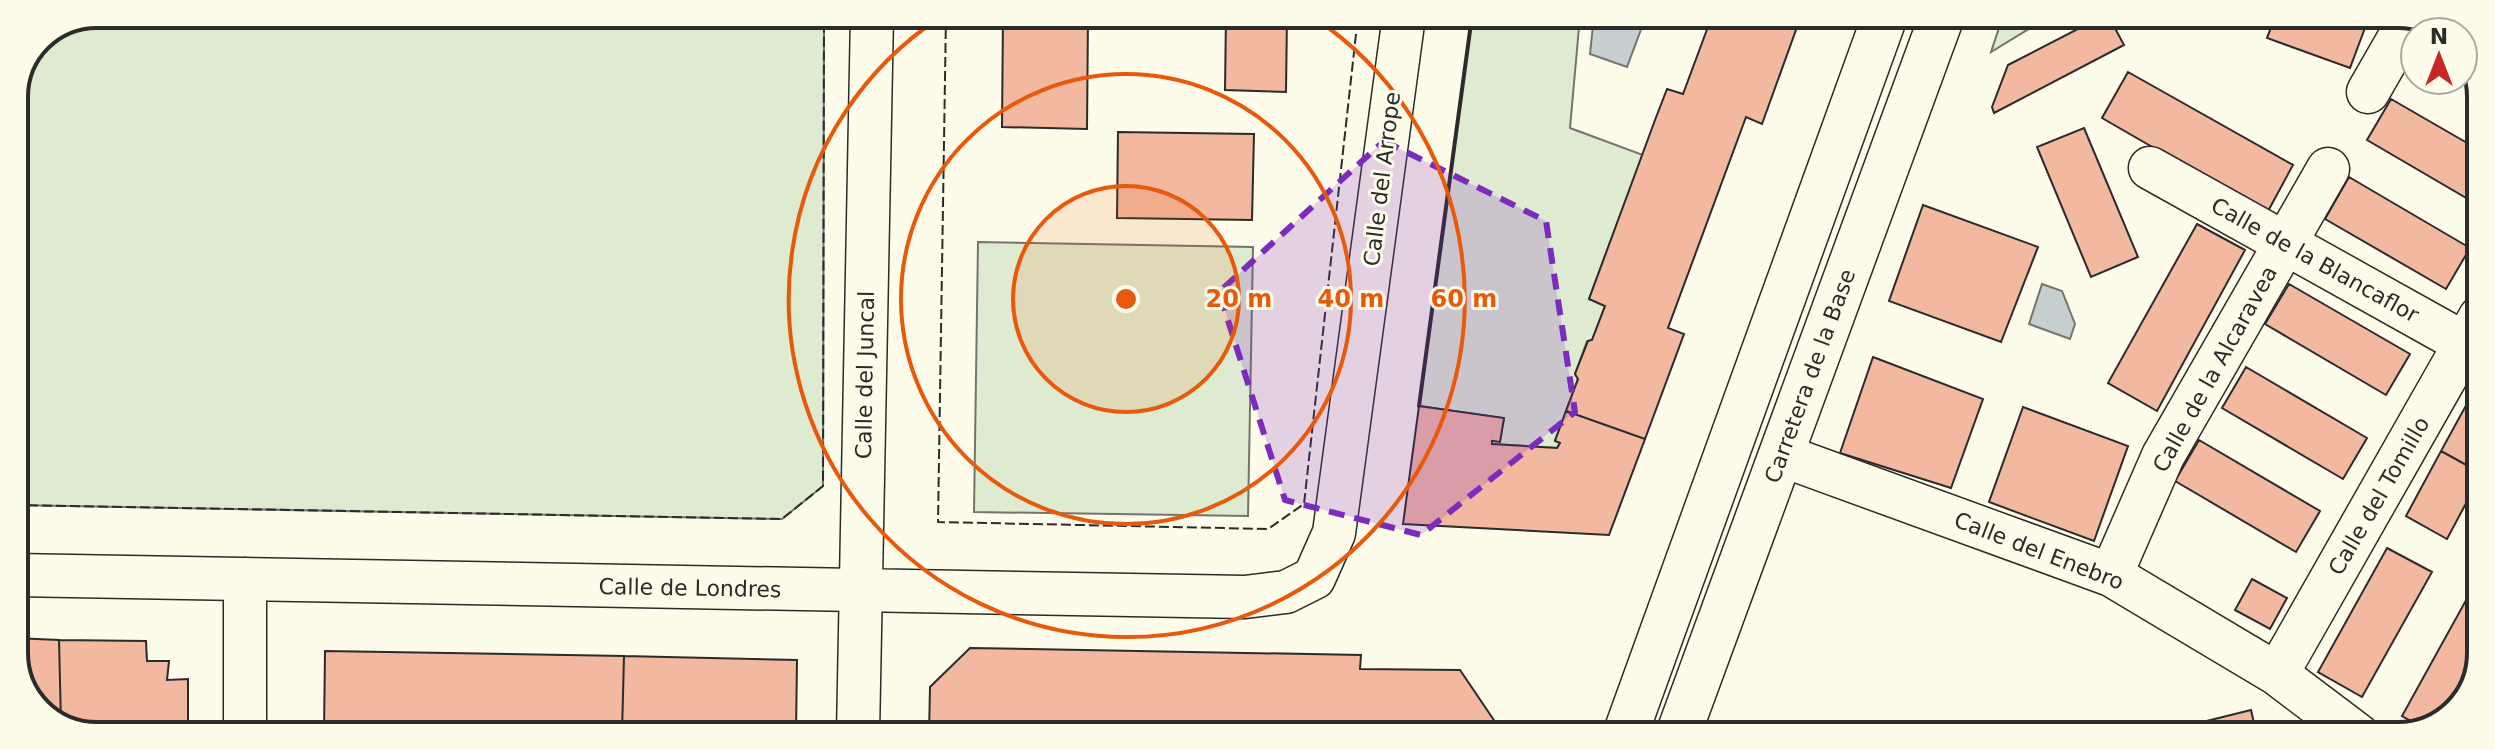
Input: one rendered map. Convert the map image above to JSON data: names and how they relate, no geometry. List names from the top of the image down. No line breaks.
{"streets":{"main road":["Carretera de la Base"],"street":["Calle del Arrope","Calle de la Blancaflor","Calle de la Alcaravea","Calle del Juncal","Calle del Tomillo","Calle del Enebro","Calle de Londres"]},"crossings":[["Calle del Arrope","Calle de Londres"],["Calle de la Blancaflor","Calle de la Alcaravea"],["Calle de la Alcaravea","Calle del Enebro"],["Calle del Juncal","Calle de Londres"],["Carretera de la Base","Calle del Enebro"],["Calle del Tomillo","Calle del Enebro"]],"north":"top","rings":["20 m","40 m","60 m"]}
